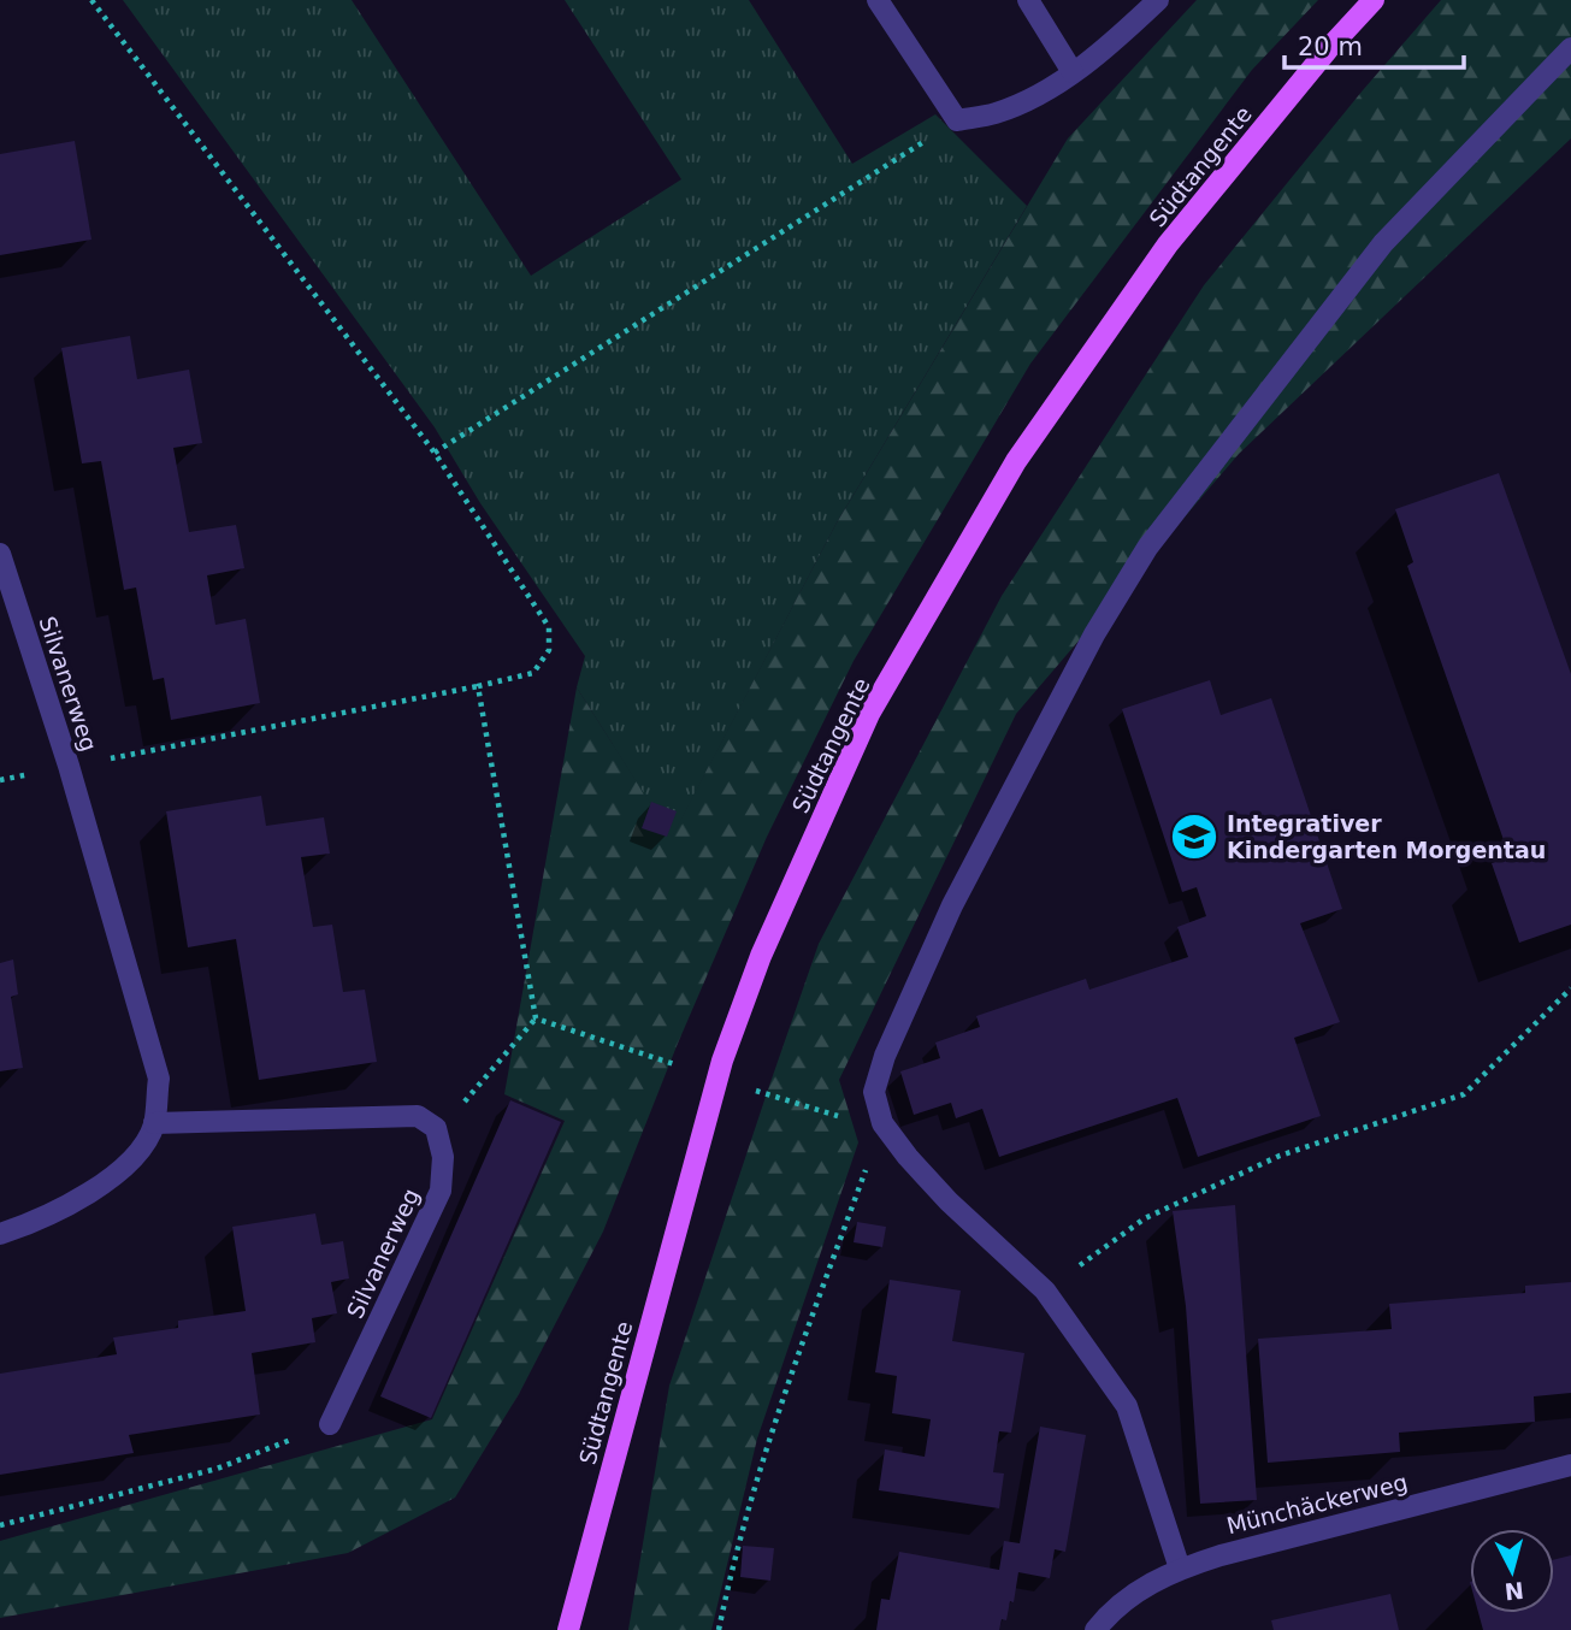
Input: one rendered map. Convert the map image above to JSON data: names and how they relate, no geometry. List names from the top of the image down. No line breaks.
{"streets":{"main road":["Südtangente"],"street":["Silvanerweg","Münchäckerweg"]},"places":{"school or university":["Integrativer Kindergarten Morgentau"]},"scale_bar":"20 m","north":"bottom"}
